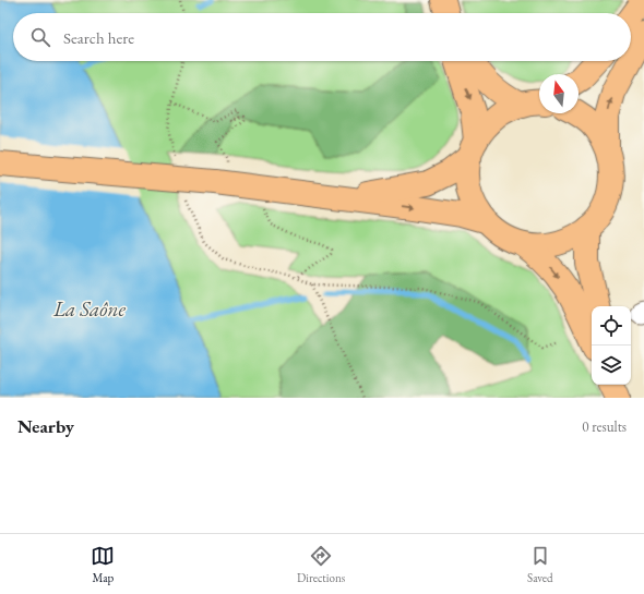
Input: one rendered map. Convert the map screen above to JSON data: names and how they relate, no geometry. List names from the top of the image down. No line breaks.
{"water":["La Saône"],"north":"top","page":{"search":"Search here","heading":["Nearby","0 results"],"nav":["Map","Directions","Saved"]}}
